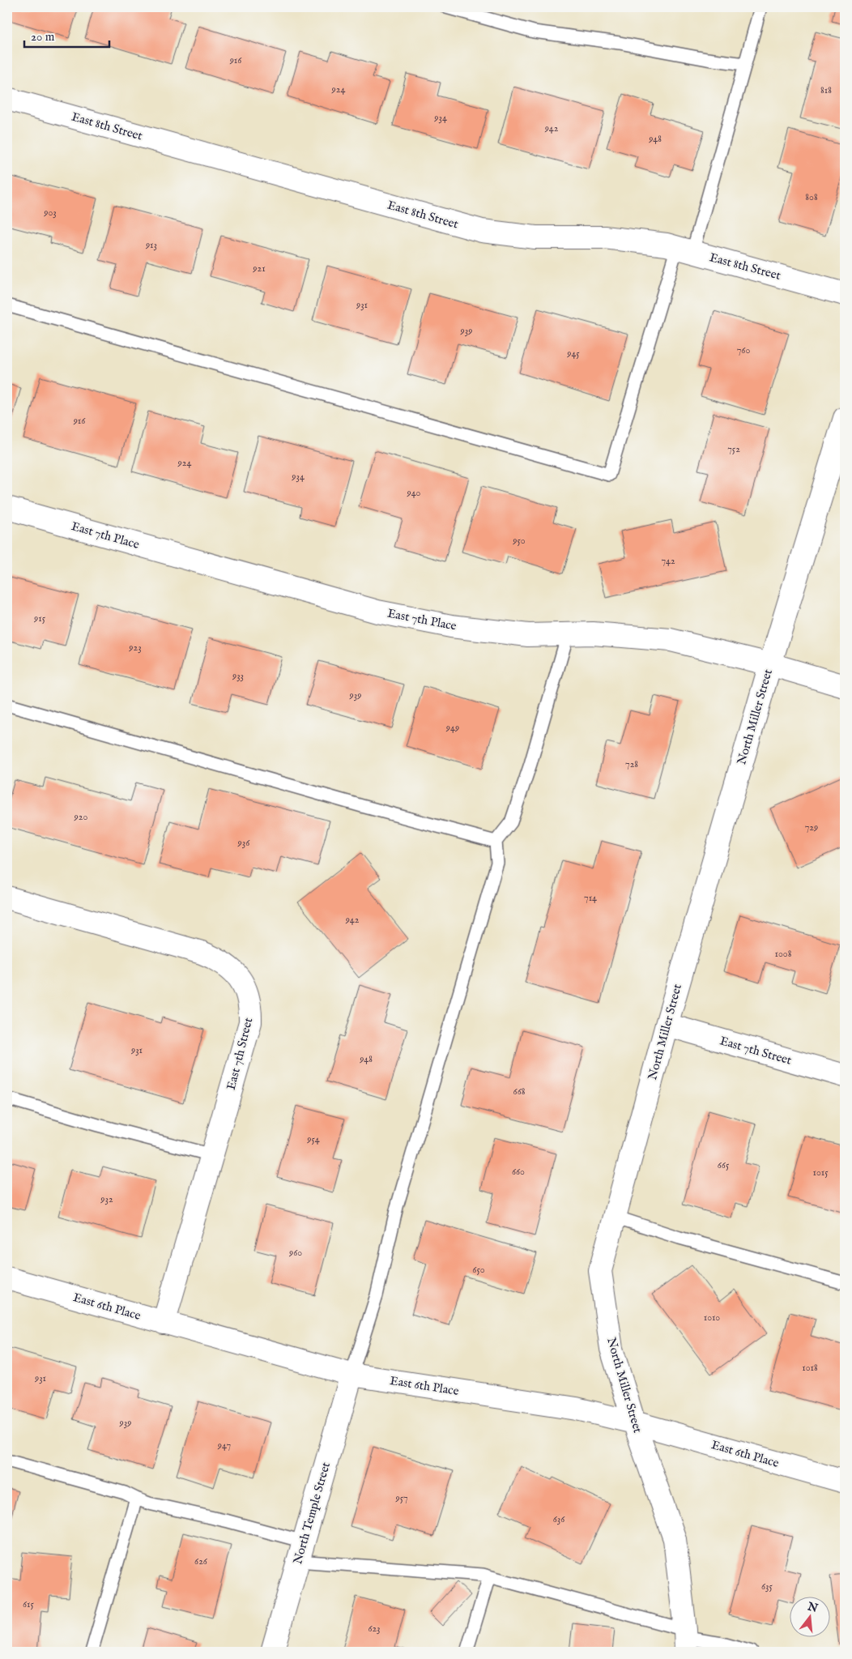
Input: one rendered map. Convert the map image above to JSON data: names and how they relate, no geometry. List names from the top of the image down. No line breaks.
{"streets":{"street":["East 8th Street","East 7th Place","North Miller Street","East 7th Street","East 6th Place","North Temple Street"]},"crossings":[["East 7th Place","North Miller Street"],["North Miller Street","East 7th Street"],["North Miller Street","East 6th Place"],["East 7th Street","East 6th Place"],["East 6th Place","North Temple Street"]],"house_numbers":["916","924","818","934","942","948","808","903","913","921","931","939","760","945","916","752","924","934","940","950","742","915","923","933","939","949","728","920","729","936","714","942","1008","931","948","668","954","665","660","1015","932","960","650","1010","1018","931","939","947","957","636","626","635","615","623"],"scale_bar":"20 m","north":"top"}
